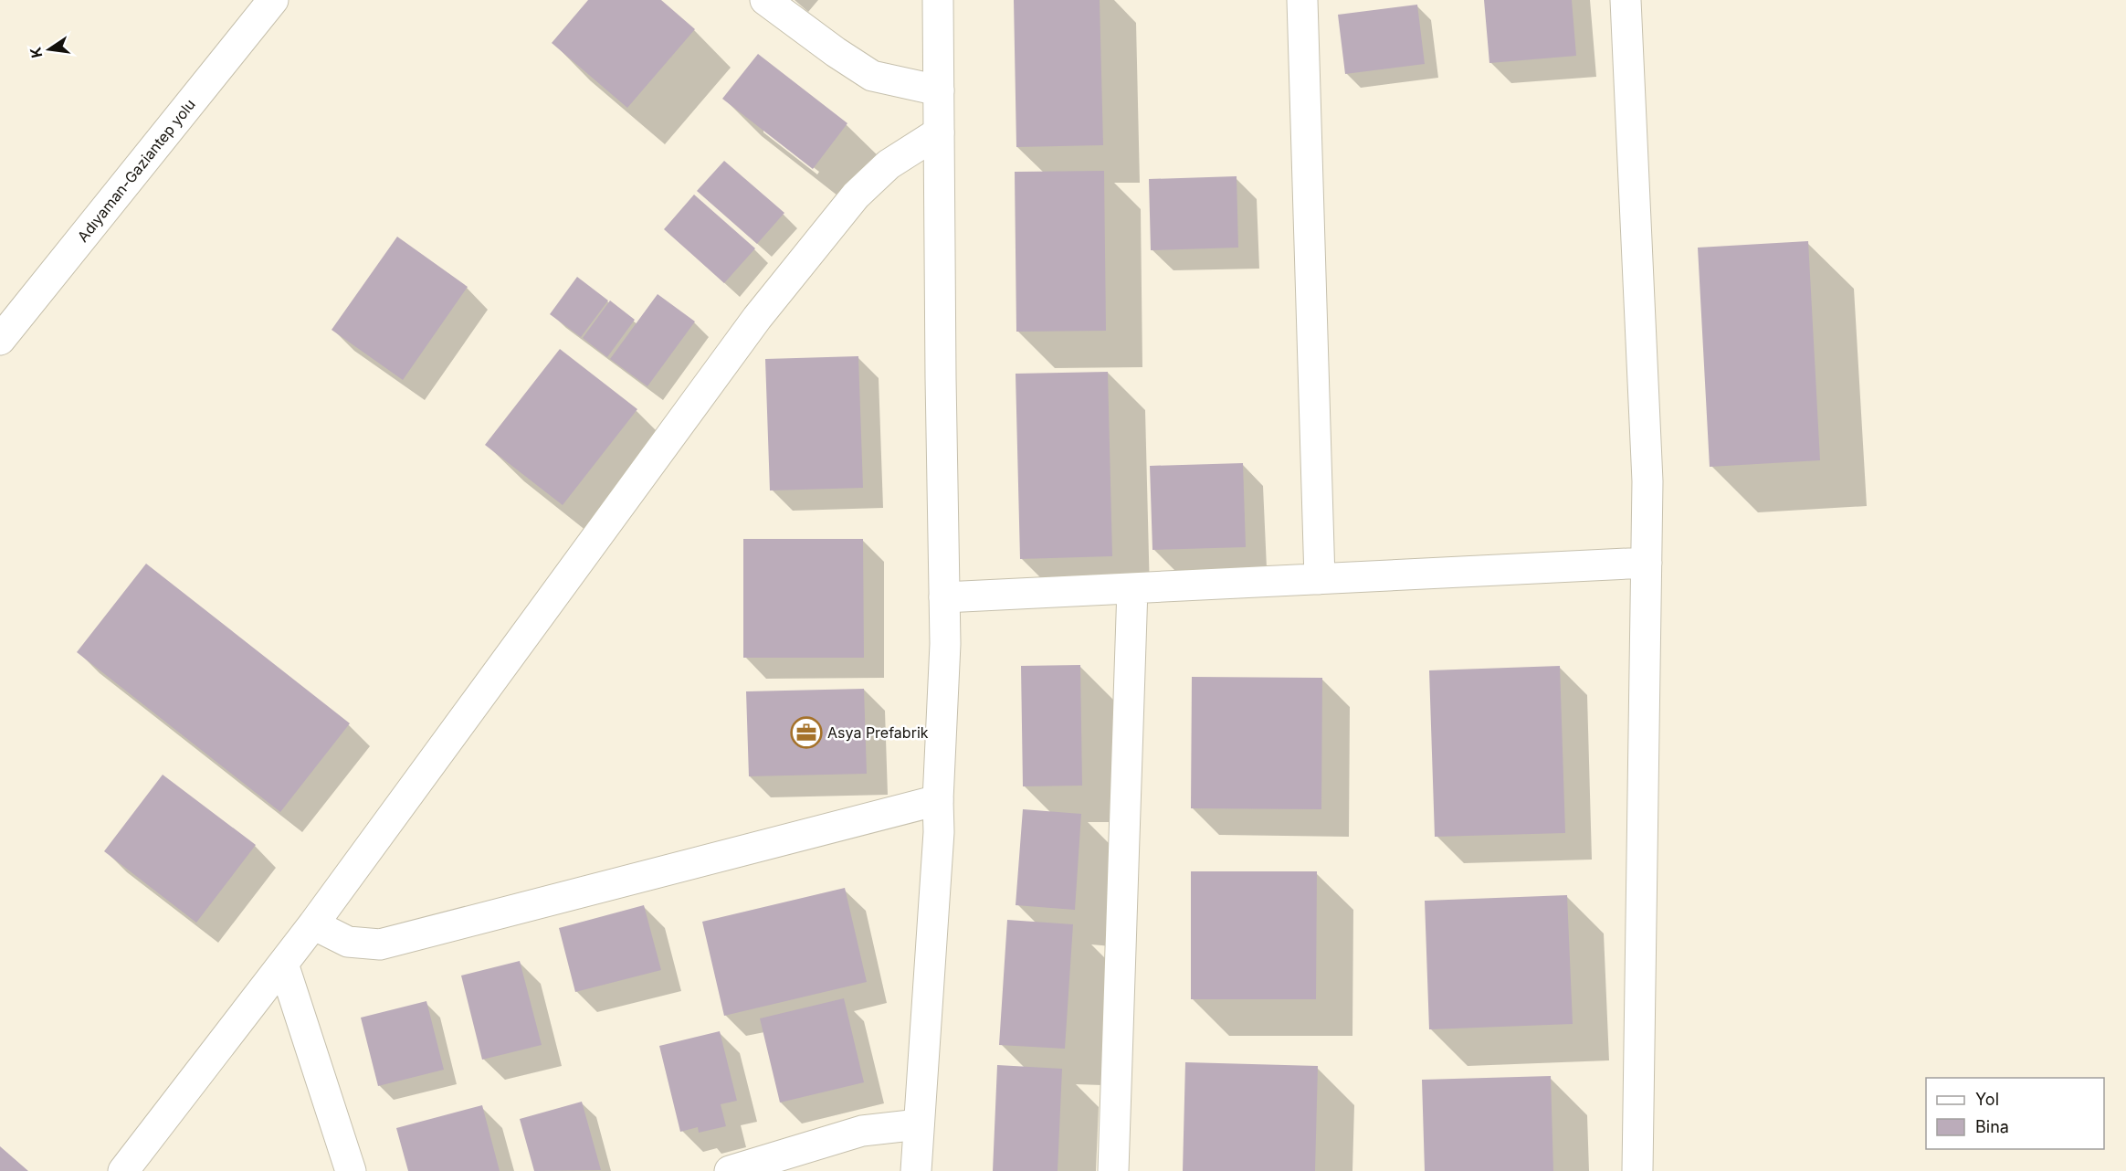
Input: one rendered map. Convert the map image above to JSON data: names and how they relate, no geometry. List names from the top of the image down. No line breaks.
{"streets":{"street":["Adıyaman-Gaziantep yolu"]},"places":{"office":["Asya Prefabrik"]},"legend":["Yol","Bina"],"north":"left"}
